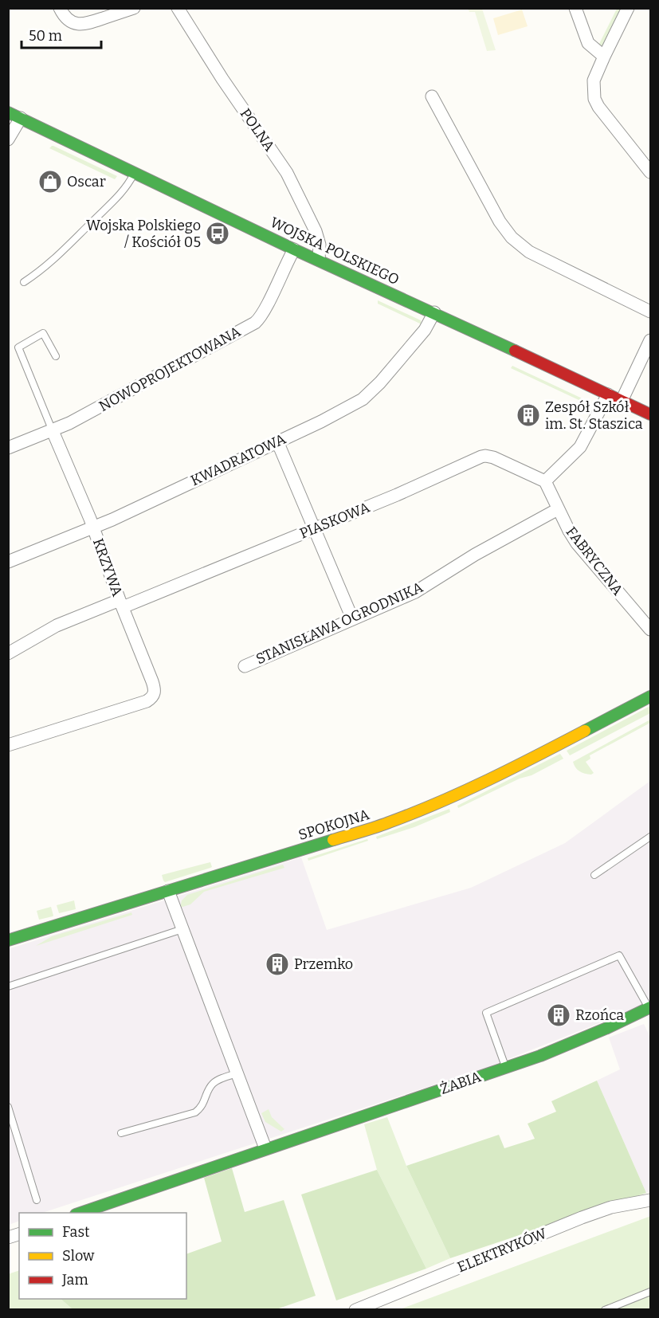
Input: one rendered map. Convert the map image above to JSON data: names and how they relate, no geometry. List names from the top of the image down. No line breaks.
{"streets":{"street":["POLNA","WOJSKA POLSKIEGO","NOWOPROJEKTOWANA","KWADRATOWA","PIASKOWA","FABRYCZNA","KRZYWA","STANISŁAWA OGRODNIKA","SPOKOJNA","ŻABIA","ELEKTRYKÓW"]},"crossings":[["POLNA","WOJSKA POLSKIEGO"],["WOJSKA POLSKIEGO","NOWOPROJEKTOWANA"],["WOJSKA POLSKIEGO","KWADRATOWA"],["NOWOPROJEKTOWANA","KRZYWA"],["KWADRATOWA","KRZYWA"],["PIASKOWA","FABRYCZNA"],["PIASKOWA","KRZYWA"],["FABRYCZNA","STANISŁAWA OGRODNIKA"]],"places":{"shop":["Oscar"],"bus stop":["Wojska Polskiego / Kościół 05"],"building":["Zespół Szkół im. St. Staszica","Przemko","Rzońca"]},"legend":["Fast","Slow","Jam"],"scale_bar":"50 m"}
